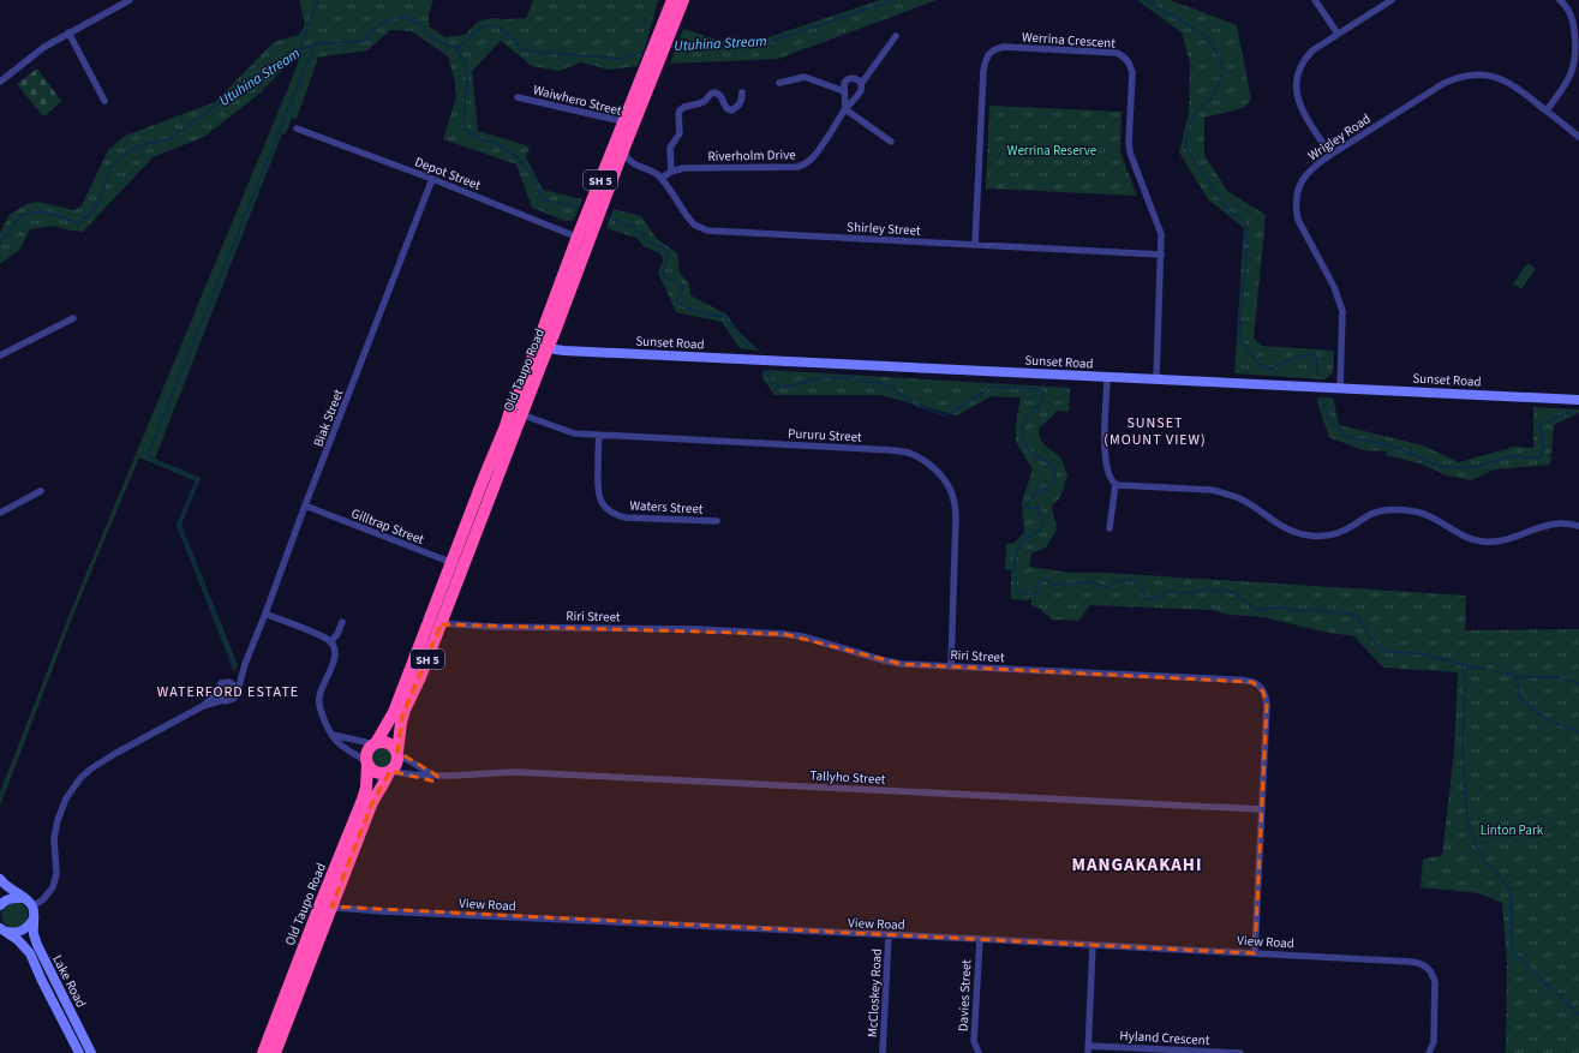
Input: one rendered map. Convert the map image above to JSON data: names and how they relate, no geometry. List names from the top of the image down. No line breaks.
{"streets":{"highway":["SH 5","Old Taupo Road"],"main road":["Sunset Road","Lake Road"],"street":["Werrina Crescent","Waiwhero Street","Wrigley Road","Riverholm Drive","Depot Street","Shirley Street","Biak Street","Pururu Street","Waters Street","Gilltrap Street","Riri Street","Tallyho Street","View Road","McCloskey Road","Davies Street","Hyland Crescent"]},"crossings":[["Werrina Crescent","Shirley Street"],["Werrina Crescent","Sunset Road"],["Waiwhero Street","Old Taupo Road"],["Wrigley Road","Sunset Road"],["Depot Street","Old Taupo Road"],["Depot Street","Biak Street"],["SH 5","Old Taupo Road"],["SH 5","Tallyho Street"],["Sunset Road","Old Taupo Road"],["Old Taupo Road","Pururu Street"],["Old Taupo Road","Gilltrap Street"],["Old Taupo Road","Riri Street"],["Old Taupo Road","Tallyho Street"],["Old Taupo Road","View Road"],["Biak Street","Gilltrap Street"],["Pururu Street","Waters Street"],["Pururu Street","Riri Street"],["Riri Street","Tallyho Street"],["Riri Street","View Road"],["View Road","McCloskey Road"],["View Road","Davies Street"],["View Road","Hyland Crescent"]],"districts":["SUNSET (MOUNT VIEW)","WATERFORD ESTATE","MANGAKAKAHI"],"water":["Utuhina Stream"],"parks":["Werrina Reserve","Linton Park"]}
